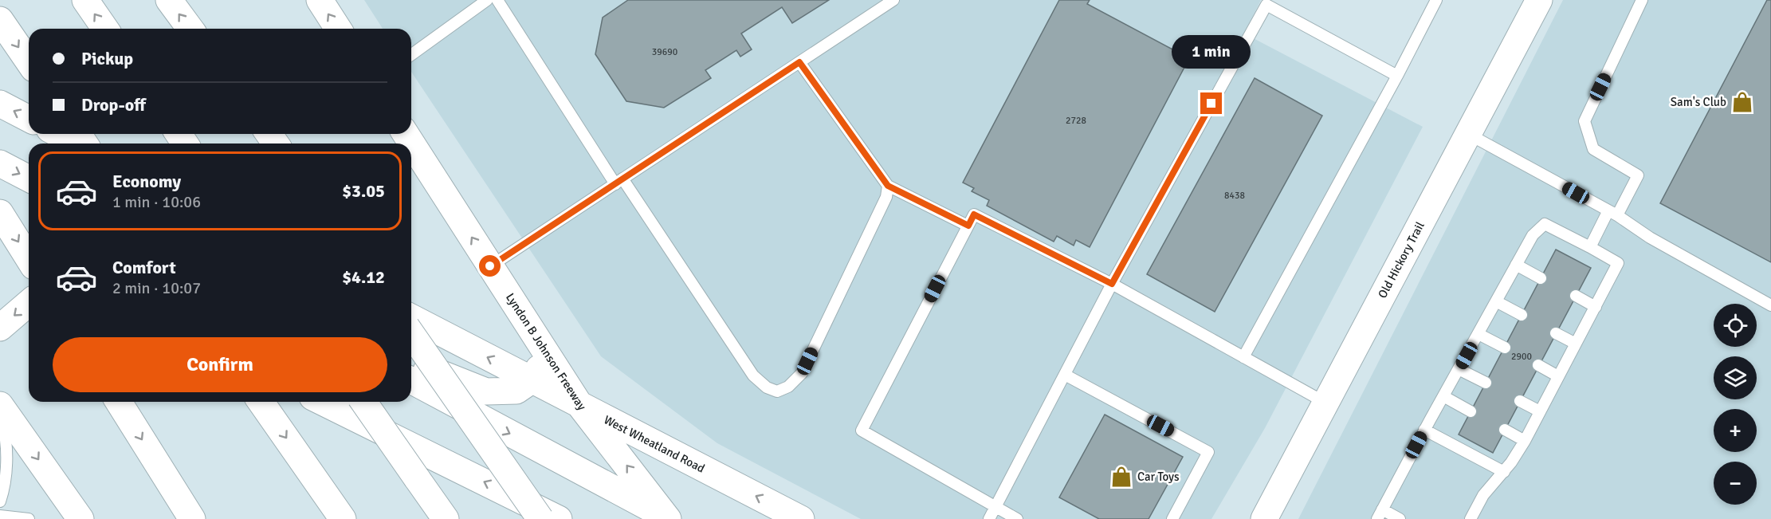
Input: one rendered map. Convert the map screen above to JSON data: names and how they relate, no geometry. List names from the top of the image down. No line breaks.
{"streets":{"main road":["Old Hickory Trail","Lyndon B Johnson Freeway","West Wheatland Road"]},"crossings":[["Lyndon B Johnson Freeway","West Wheatland Road"]],"one_way":["Lyndon B Johnson Freeway"],"places":{"shop":["Sam's Club","Car Toys"]},"house_numbers":["39690","2728","8438","2900"],"page":{"banner":["Pickup","Drop-off"],"bubble":"1 min","list":[{"name":"Economy","note":"1 min · 10:06","value":"$3.05"},{"name":"Comfort","note":"2 min · 10:07","value":"$4.12"}],"map_buttons":["+","−"],"buttons":"Confirm"}}
